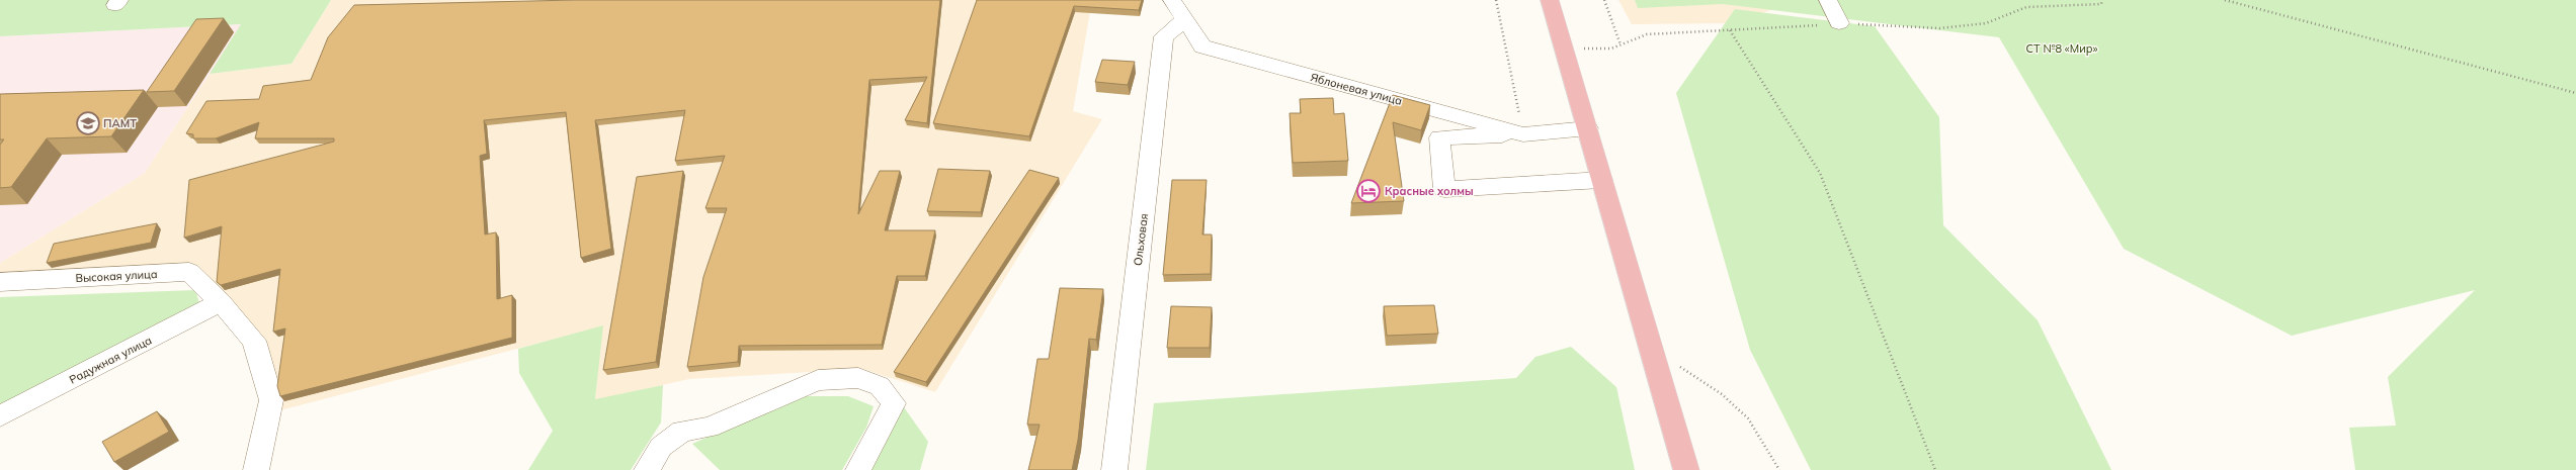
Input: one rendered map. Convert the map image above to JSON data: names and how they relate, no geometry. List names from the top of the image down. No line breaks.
{"streets":{"street":["Яблоневая улица","Ольховая","Высокая улица","Радужная улица"]},"crossings":[["Яблоневая улица","Ольховая"],["Высокая улица","Радужная улица"]],"parks":["СТ №8 «Мир»"],"places":{"school or university":["ПАМТ"],"hotel":["Красные холмы"]}}
